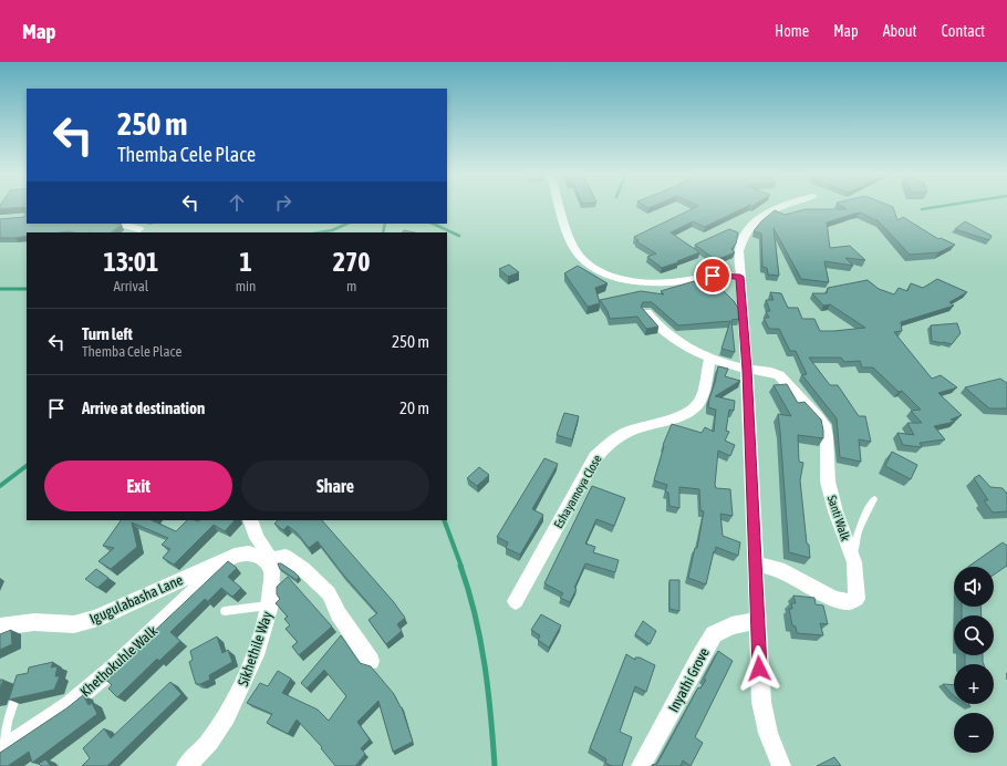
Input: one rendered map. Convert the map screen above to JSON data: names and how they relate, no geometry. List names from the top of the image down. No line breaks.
{"streets":{"street":["Eshayamoya Close","Santi Walk","Igugulabasha Lane","Sikhethile Way","Khethokuhle Walk","Inyathi Grove"]},"crossings":[["Eshayamoya Close","Santi Walk"],["Igugulabasha Lane","Sikhethile Way"],["Igugulabasha Lane","Khethokuhle Walk"]],"page":{"header":"Map","nav":["Home","Map","About","Contact"],"turn":["250 m","Themba Cele Place"],"eta":["13:01","Arrival","1","min","270","m"],"list":[{"name":"Turn left","note":"Themba Cele Place","value":"250 m"},{"name":"Arrive at destination","value":"20 m"}],"buttons":["Exit","Share"],"map_buttons":["+","−"]}}
